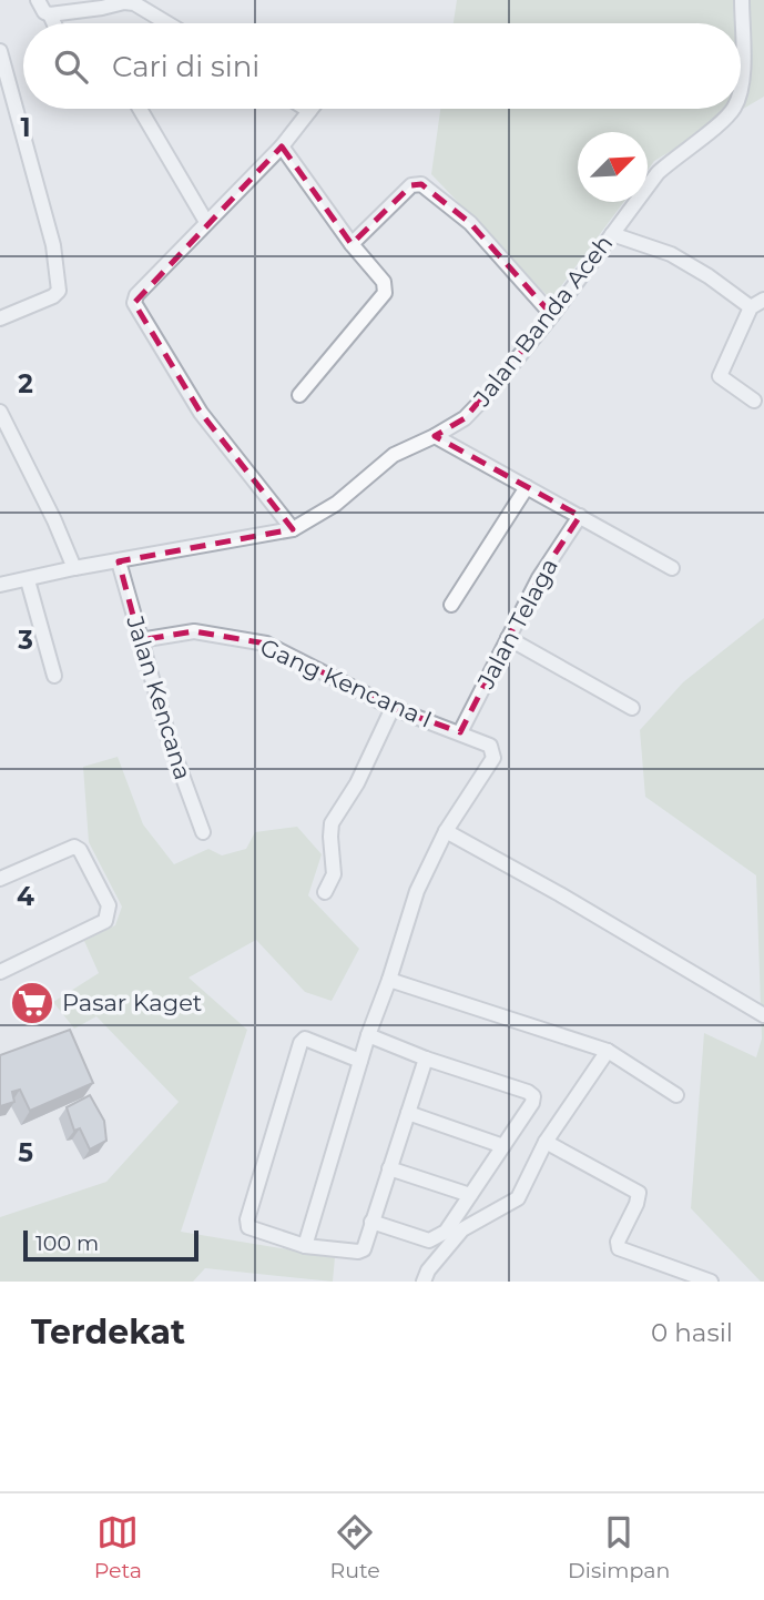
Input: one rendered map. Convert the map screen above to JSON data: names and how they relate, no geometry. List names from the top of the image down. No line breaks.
{"streets":{"street":["Jalan Banda Aceh","Jalan Telaga","Gang Kencana I","Jalan Kencana"]},"crossings":[["Jalan Banda Aceh","Jalan Kencana"],["Jalan Telaga","Gang Kencana I"],["Gang Kencana I","Jalan Kencana"]],"places":{"supermarket":["Pasar Kaget"]},"scale_bar":"100 m","north":"top right","page":{"search":"Cari di sini","scale":"100 m","heading":["Terdekat","0 hasil"],"nav":["Peta","Rute","Disimpan"]},"grid":{"rows":["1","2","3","4","5"]}}
